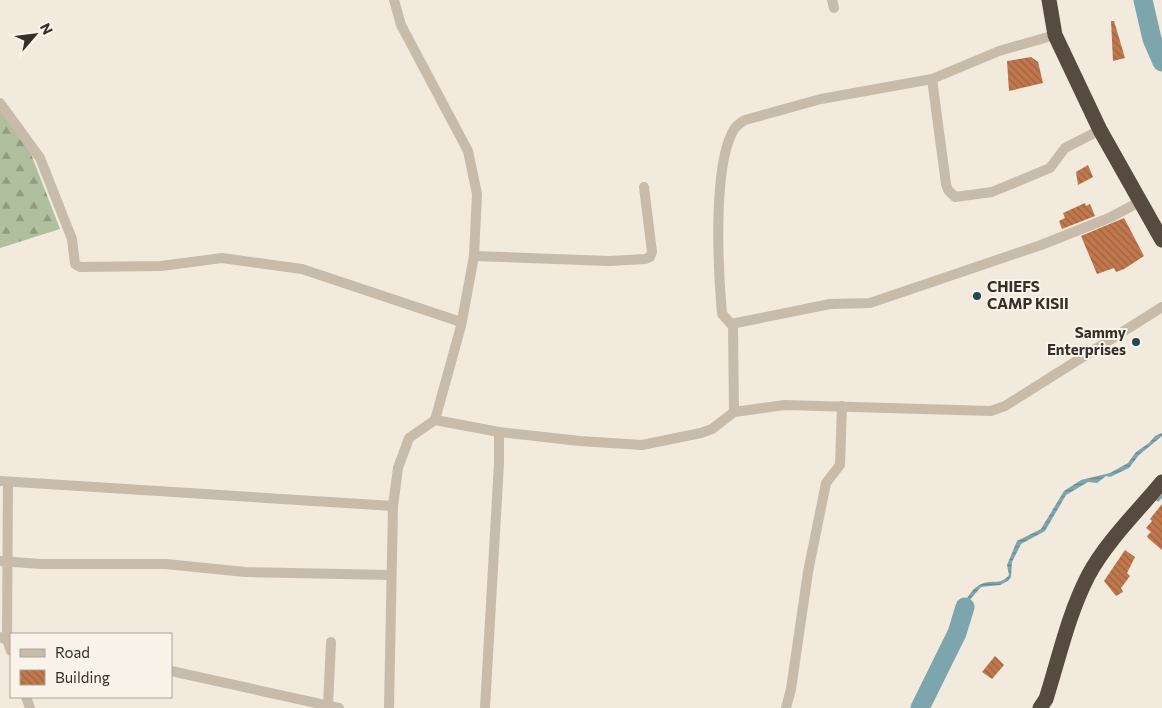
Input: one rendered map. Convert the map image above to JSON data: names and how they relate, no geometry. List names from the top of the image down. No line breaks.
{"places":["CHIEFS CAMP KISII","Sammy Enterprises"],"legend":["Road","Building"],"north":"top right"}
